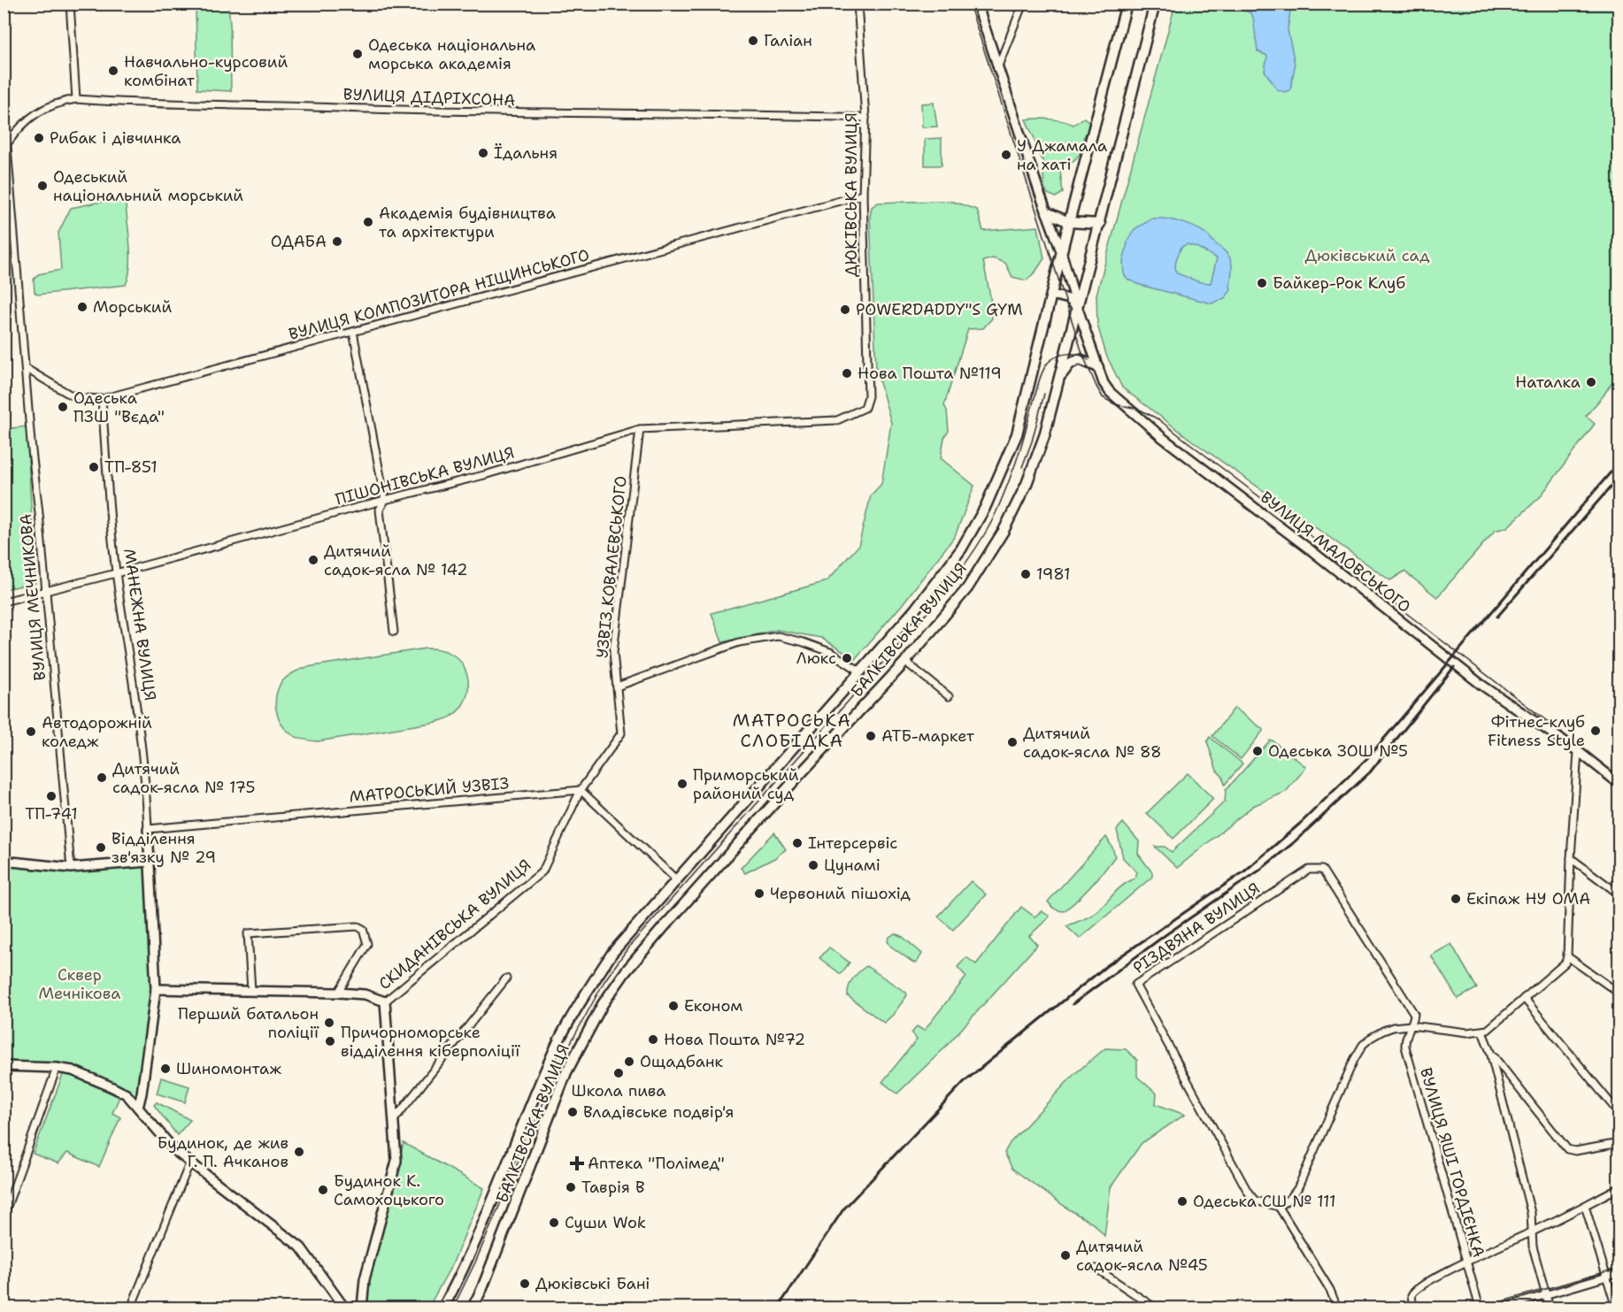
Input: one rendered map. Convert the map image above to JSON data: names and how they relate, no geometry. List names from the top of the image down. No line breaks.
{"streets":{"main road":["БАЛКІВСЬКА ВУЛИЦЯ"],"street":["ВУЛИЦЯ ДІДРІХСОНА","ДЮКІВСЬКА ВУЛИЦЯ","ВУЛИЦЯ КОМПОЗИТОРА НІЩИНСЬКОГО","ПІШОНІВСЬКА ВУЛИЦЯ","ВУЛИЦЯ МАЛОВСЬКОГО","УЗВІЗ КОВАЛЕВСЬКОГО","ВУЛИЦЯ МЕЧНИКОВА","МАНЕЖНА ВУЛИЦЯ","МАТРОСЬКИЙ УЗВІЗ","СКИДАНІВСЬКА ВУЛИЦЯ","РІЗДВЯНА ВУЛИЦЯ","ВУЛИЦЯ ЯШІ ГОРДІЄНКА"]},"crossings":[["ВУЛИЦЯ ДІДРІХСОНА","ДЮКІВСЬКА ВУЛИЦЯ"],["ВУЛИЦЯ ДІДРІХСОНА","ВУЛИЦЯ МЕЧНИКОВА"],["ДЮКІВСЬКА ВУЛИЦЯ","ВУЛИЦЯ КОМПОЗИТОРА НІЩИНСЬКОГО"],["ДЮКІВСЬКА ВУЛИЦЯ","ПІШОНІВСЬКА ВУЛИЦЯ"],["ВУЛИЦЯ КОМПОЗИТОРА НІЩИНСЬКОГО","ВУЛИЦЯ МЕЧНИКОВА"],["ВУЛИЦЯ КОМПОЗИТОРА НІЩИНСЬКОГО","МАНЕЖНА ВУЛИЦЯ"],["ПІШОНІВСЬКА ВУЛИЦЯ","УЗВІЗ КОВАЛЕВСЬКОГО"],["ПІШОНІВСЬКА ВУЛИЦЯ","ВУЛИЦЯ МЕЧНИКОВА"],["ПІШОНІВСЬКА ВУЛИЦЯ","МАНЕЖНА ВУЛИЦЯ"],["ВУЛИЦЯ МАЛОВСЬКОГО","БАЛКІВСЬКА ВУЛИЦЯ"],["УЗВІЗ КОВАЛЕВСЬКОГО","МАТРОСЬКИЙ УЗВІЗ"],["УЗВІЗ КОВАЛЕВСЬКОГО","СКИДАНІВСЬКА ВУЛИЦЯ"],["МАНЕЖНА ВУЛИЦЯ","МАТРОСЬКИЙ УЗВІЗ"],["МАТРОСЬКИЙ УЗВІЗ","СКИДАНІВСЬКА ВУЛИЦЯ"],["РІЗДВЯНА ВУЛИЦЯ","ВУЛИЦЯ ЯШІ ГОРДІЄНКА"]],"districts":["МАТРОСЬКА СЛОБІДКА"],"parks":["Дюківський сад","Сквер Мечнікова"],"places":{"other":["Галіан","Одеська національна морська академія","Навчально-курсовий комбінат","Рибак і дівчинка","Їдальня","У Джамала на хаті","Одеський національний морський","Академія будівництва та архітектури","ОДАБА","Байкер-Рок Клуб","Морський","POWERDADDY\"S GYM","Нова Пошта №119","Наталка","Одеська ПЗШ \"Вєда\"","ТП-851","Дитячий садок-ясла № 142","1981","Люкс","Фітнес-клуб Fitness Style","Автодорожній коледж","АТБ-маркет","Дитячий садок-ясла № 88","Одеська ЗОШ №5","Дитячий садок-ясла № 175","Приморський районий суд","ТП-741","Інтерсервіс","Відділення зв'язку № 29","Цунамі","Червоний пішохід","Екіпаж НУ ОМА","Економ","Перший батальон поліції","Нова Пошта №72","Причорноморське відділення кіберполіції","Ощадбанк","Шиномонтаж","Школа пива","Владiвське подвiр'я","Будинок, де жив Г. П. Ачканов","Таврія В","Будинок К. Самохоцького","Одеська СШ № 111","Суши Wok","Дитячий садок-ясла №45","Дюківські Бані"],"health":["Аптека \"Полімед\""]}}
